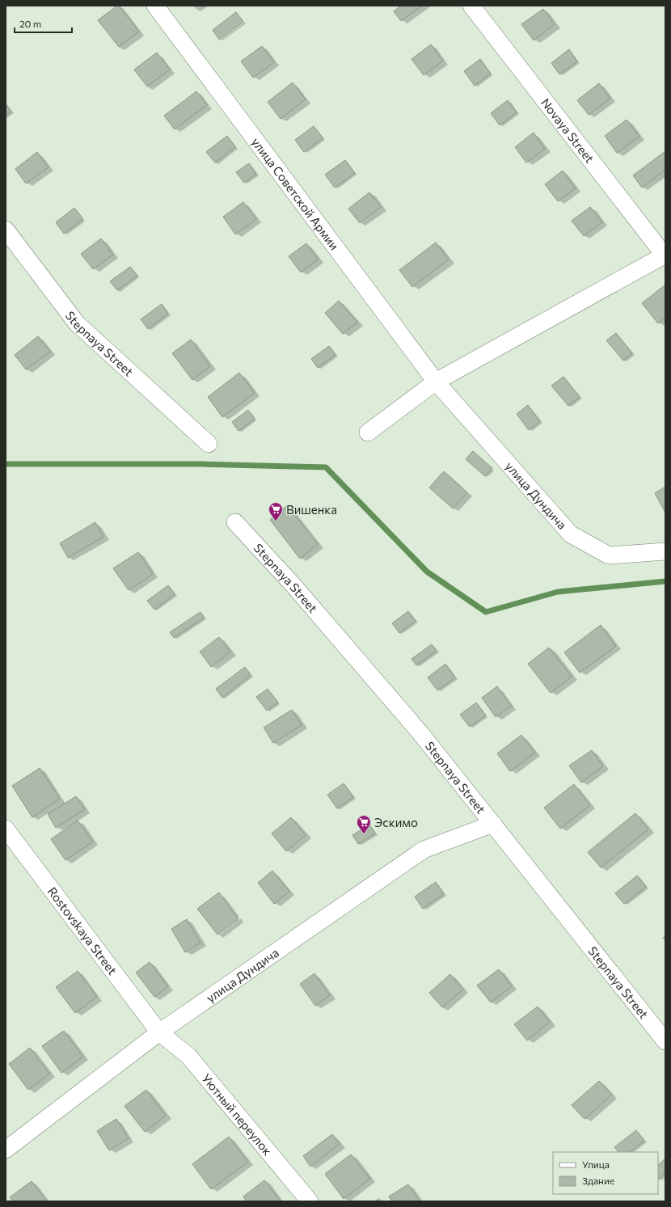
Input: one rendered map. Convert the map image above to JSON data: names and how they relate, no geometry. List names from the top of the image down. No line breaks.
{"streets":{"street":["Novaya Street","улица Советской Армии","Stepnaya Street","улица Дундича","Rostovskaya Street","Уютный переулок"]},"crossings":[["улица Советской Армии","улица Дундича"],["Stepnaya Street","улица Дундича"],["улица Дундича","Rostovskaya Street"],["улица Дундича","Уютный переулок"],["Rostovskaya Street","Уютный переулок"]],"places":{"supermarket":["Вишенка","Эскимо"]},"legend":["Улица","Здание"],"scale_bar":"20 m"}
